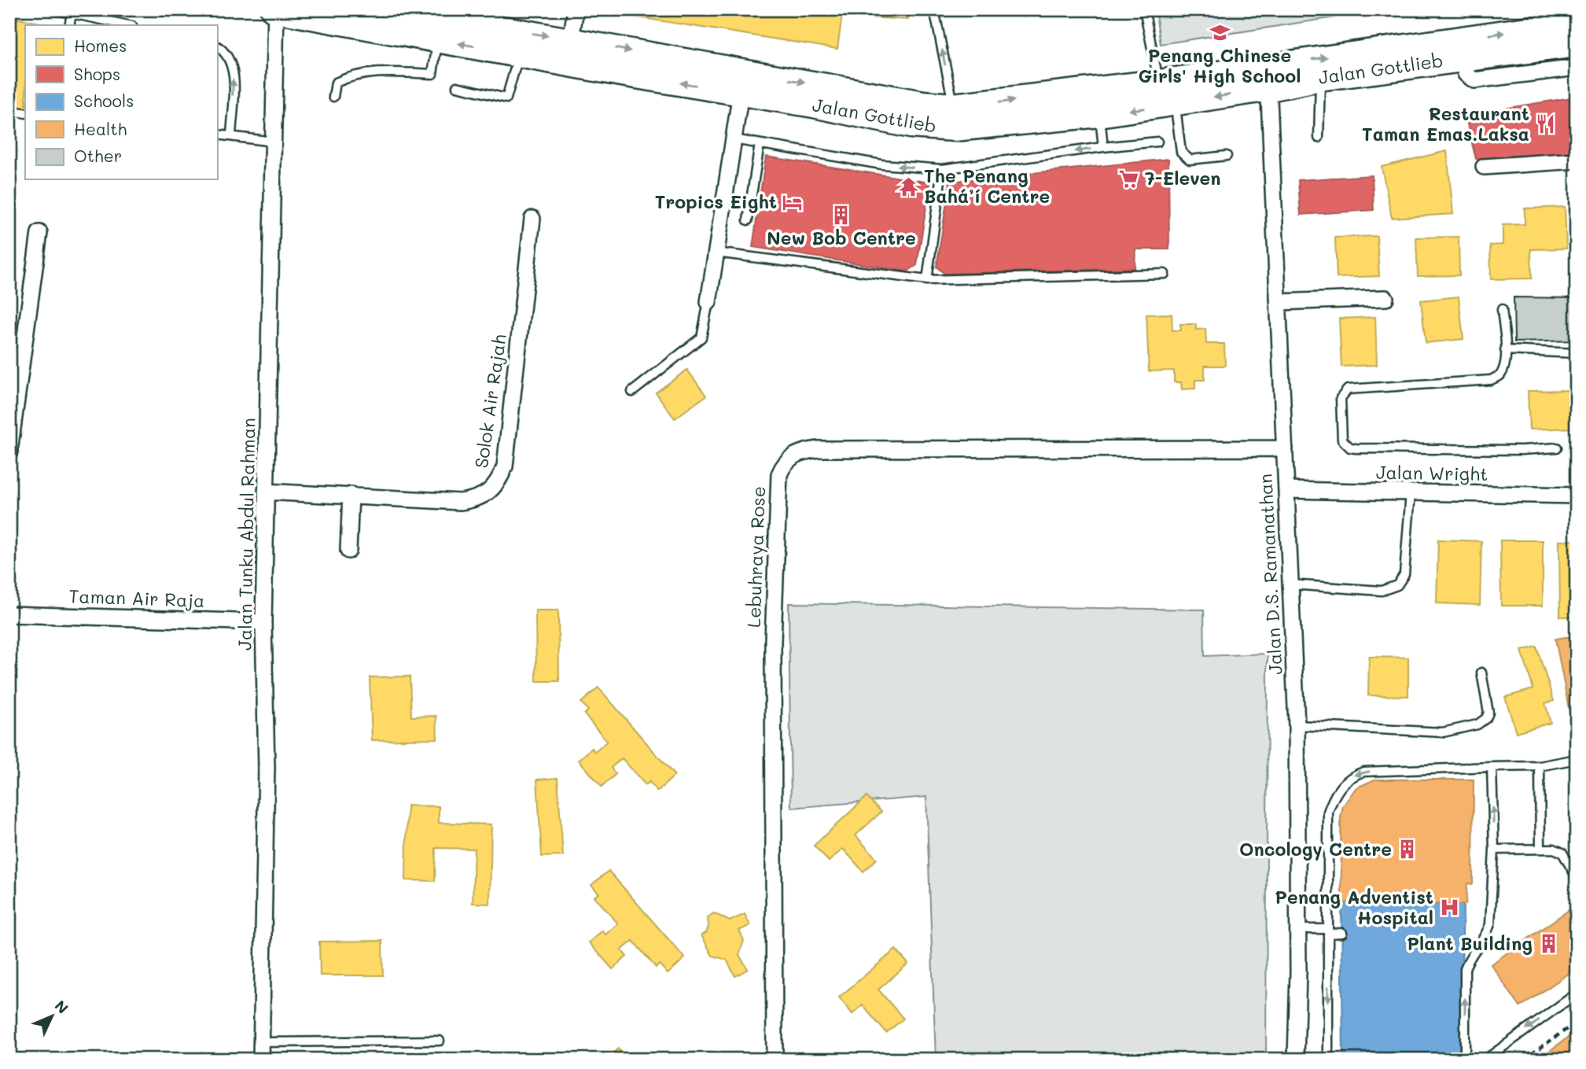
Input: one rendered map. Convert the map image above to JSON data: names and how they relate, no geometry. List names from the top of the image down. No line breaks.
{"streets":{"main road":["Jalan Gottlieb"],"street":["Solok Air Rajah","Jalan Wright","Jalan Tunku Abdul Rahman","Lebuhraya Rose","Jalan D.S. Ramanathan","Taman Air Raja"]},"crossings":[["Jalan Gottlieb","Jalan Tunku Abdul Rahman"],["Jalan Gottlieb","Jalan D.S. Ramanathan"],["Solok Air Rajah","Jalan Tunku Abdul Rahman"],["Jalan Wright","Jalan D.S. Ramanathan"],["Jalan Tunku Abdul Rahman","Taman Air Raja"],["Lebuhraya Rose","Jalan D.S. Ramanathan"]],"places":{"school or university":["Penang Chinese Girls' High School"],"restaurant":["Restaurant Taman Emas.Laksa"],"supermarket":["7-Eleven"],"temple":["The Penang Bahá’í Centre"],"hotel":["Tropics Eight"],"building":["New Bob Centre","Oncology Centre","Plant Building"],"hospital":["Penang Adventist Hospital"]},"legend":["Homes","Shops","Schools","Health","Other"],"north":"top right"}
